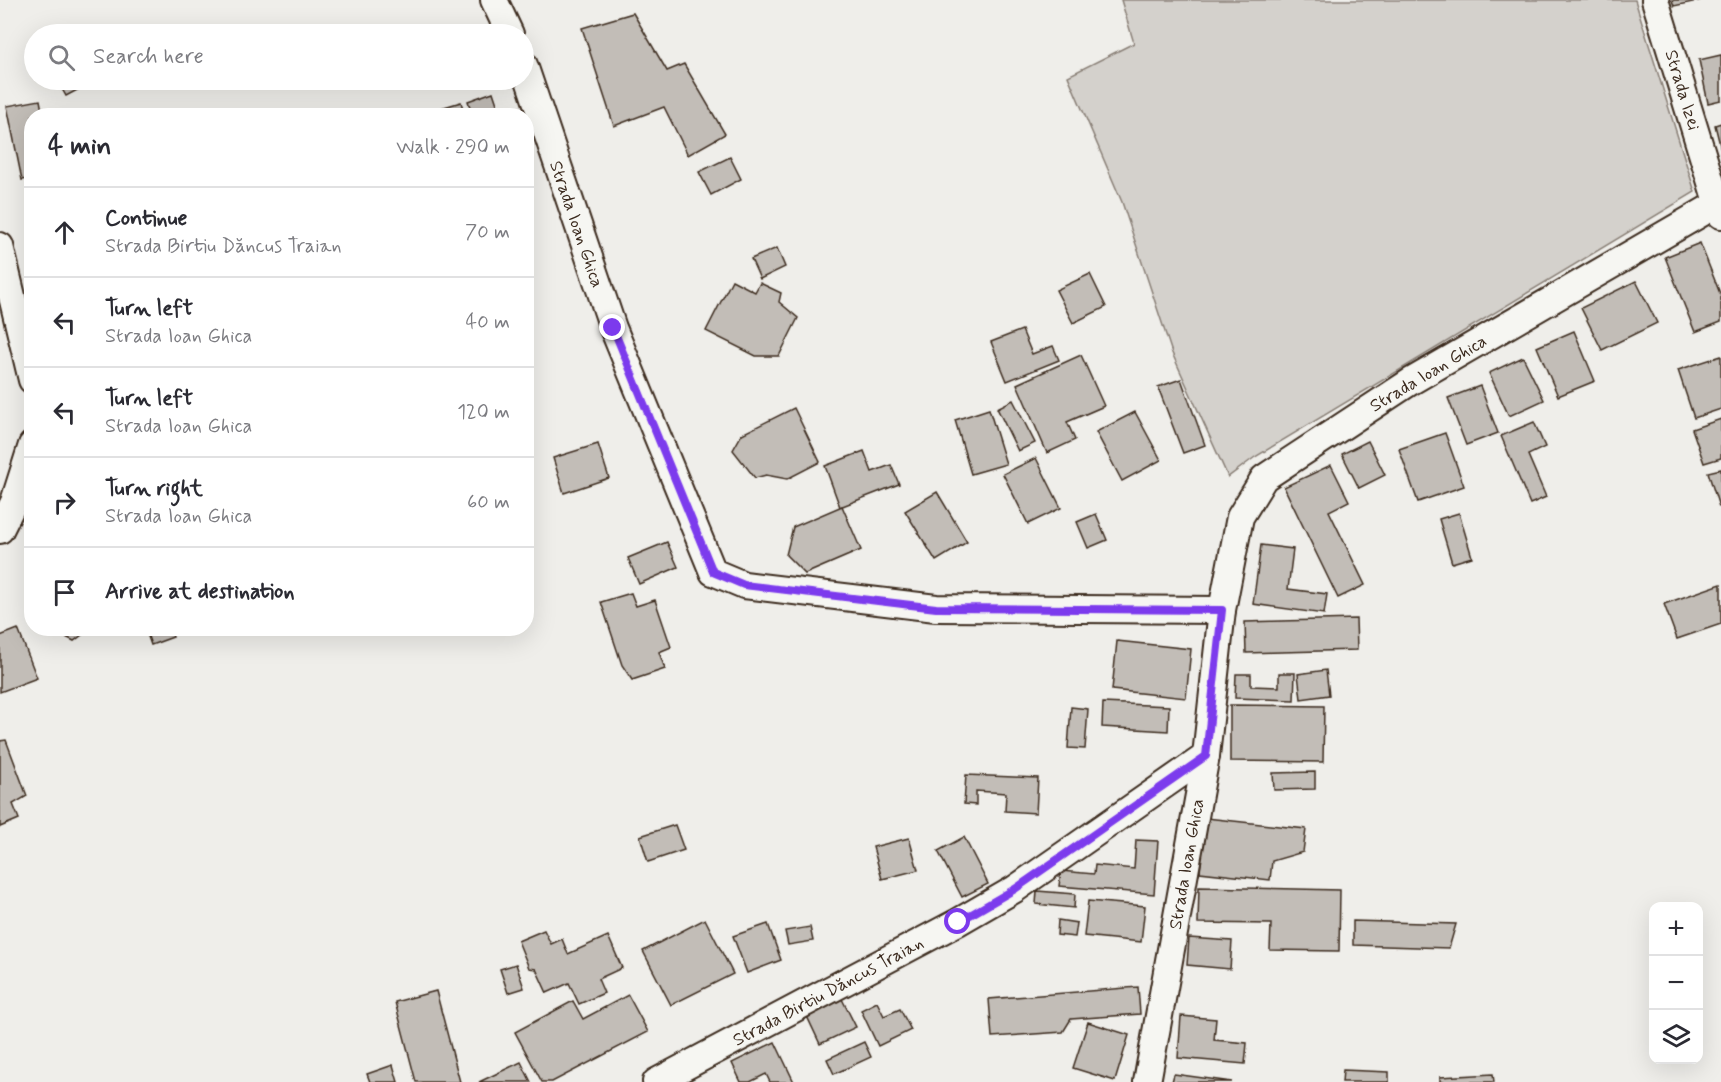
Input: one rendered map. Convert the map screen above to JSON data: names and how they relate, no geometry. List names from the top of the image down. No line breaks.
{"streets":{"street":["Strada Izei","Strada Ioan Ghica","Strada Birtiu Dăncus Traian"]},"crossings":[["Strada Izei","Strada Ioan Ghica"],["Strada Ioan Ghica","Strada Birtiu Dăncus Traian"]],"page":{"search":"Search here","heading":["4 min","Walk · 290 m"],"list":[["Continue","Strada Birtiu Dăncus Traian","70 m"],["Turn left","Strada Ioan Ghica","40 m"],["Turn left","Strada Ioan Ghica","120 m"],["Turn right","Strada Ioan Ghica","60 m"],"Arrive at destination"],"map_buttons":["+","−"]}}
